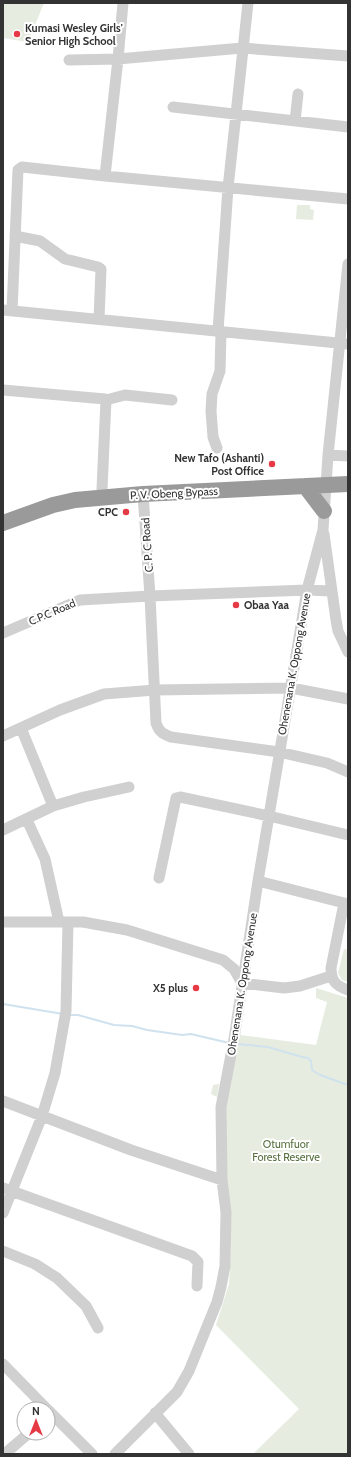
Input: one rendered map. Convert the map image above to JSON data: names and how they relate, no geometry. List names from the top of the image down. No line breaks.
{"streets":{"highway":["P. V. Obeng Bypass"],"street":["C. P. C Road","C.P.C Road","Ohenenana K. Oppong Avenue"]},"crossings":[["P. V. Obeng Bypass","C. P. C Road"],["P. V. Obeng Bypass","Ohenenana K. Oppong Avenue"],["C. P. C Road","C.P.C Road"],["C. P. C Road","Ohenenana K. Oppong Avenue"],["C.P.C Road","Ohenenana K. Oppong Avenue"]],"parks":["Otumfuor Forest Reserve"],"places":["Kumasi Wesley Girls' Senior High School","New Tafo (Ashanti) Post Office","CPC","Obaa Yaa","X5 plus"],"north":"top"}
